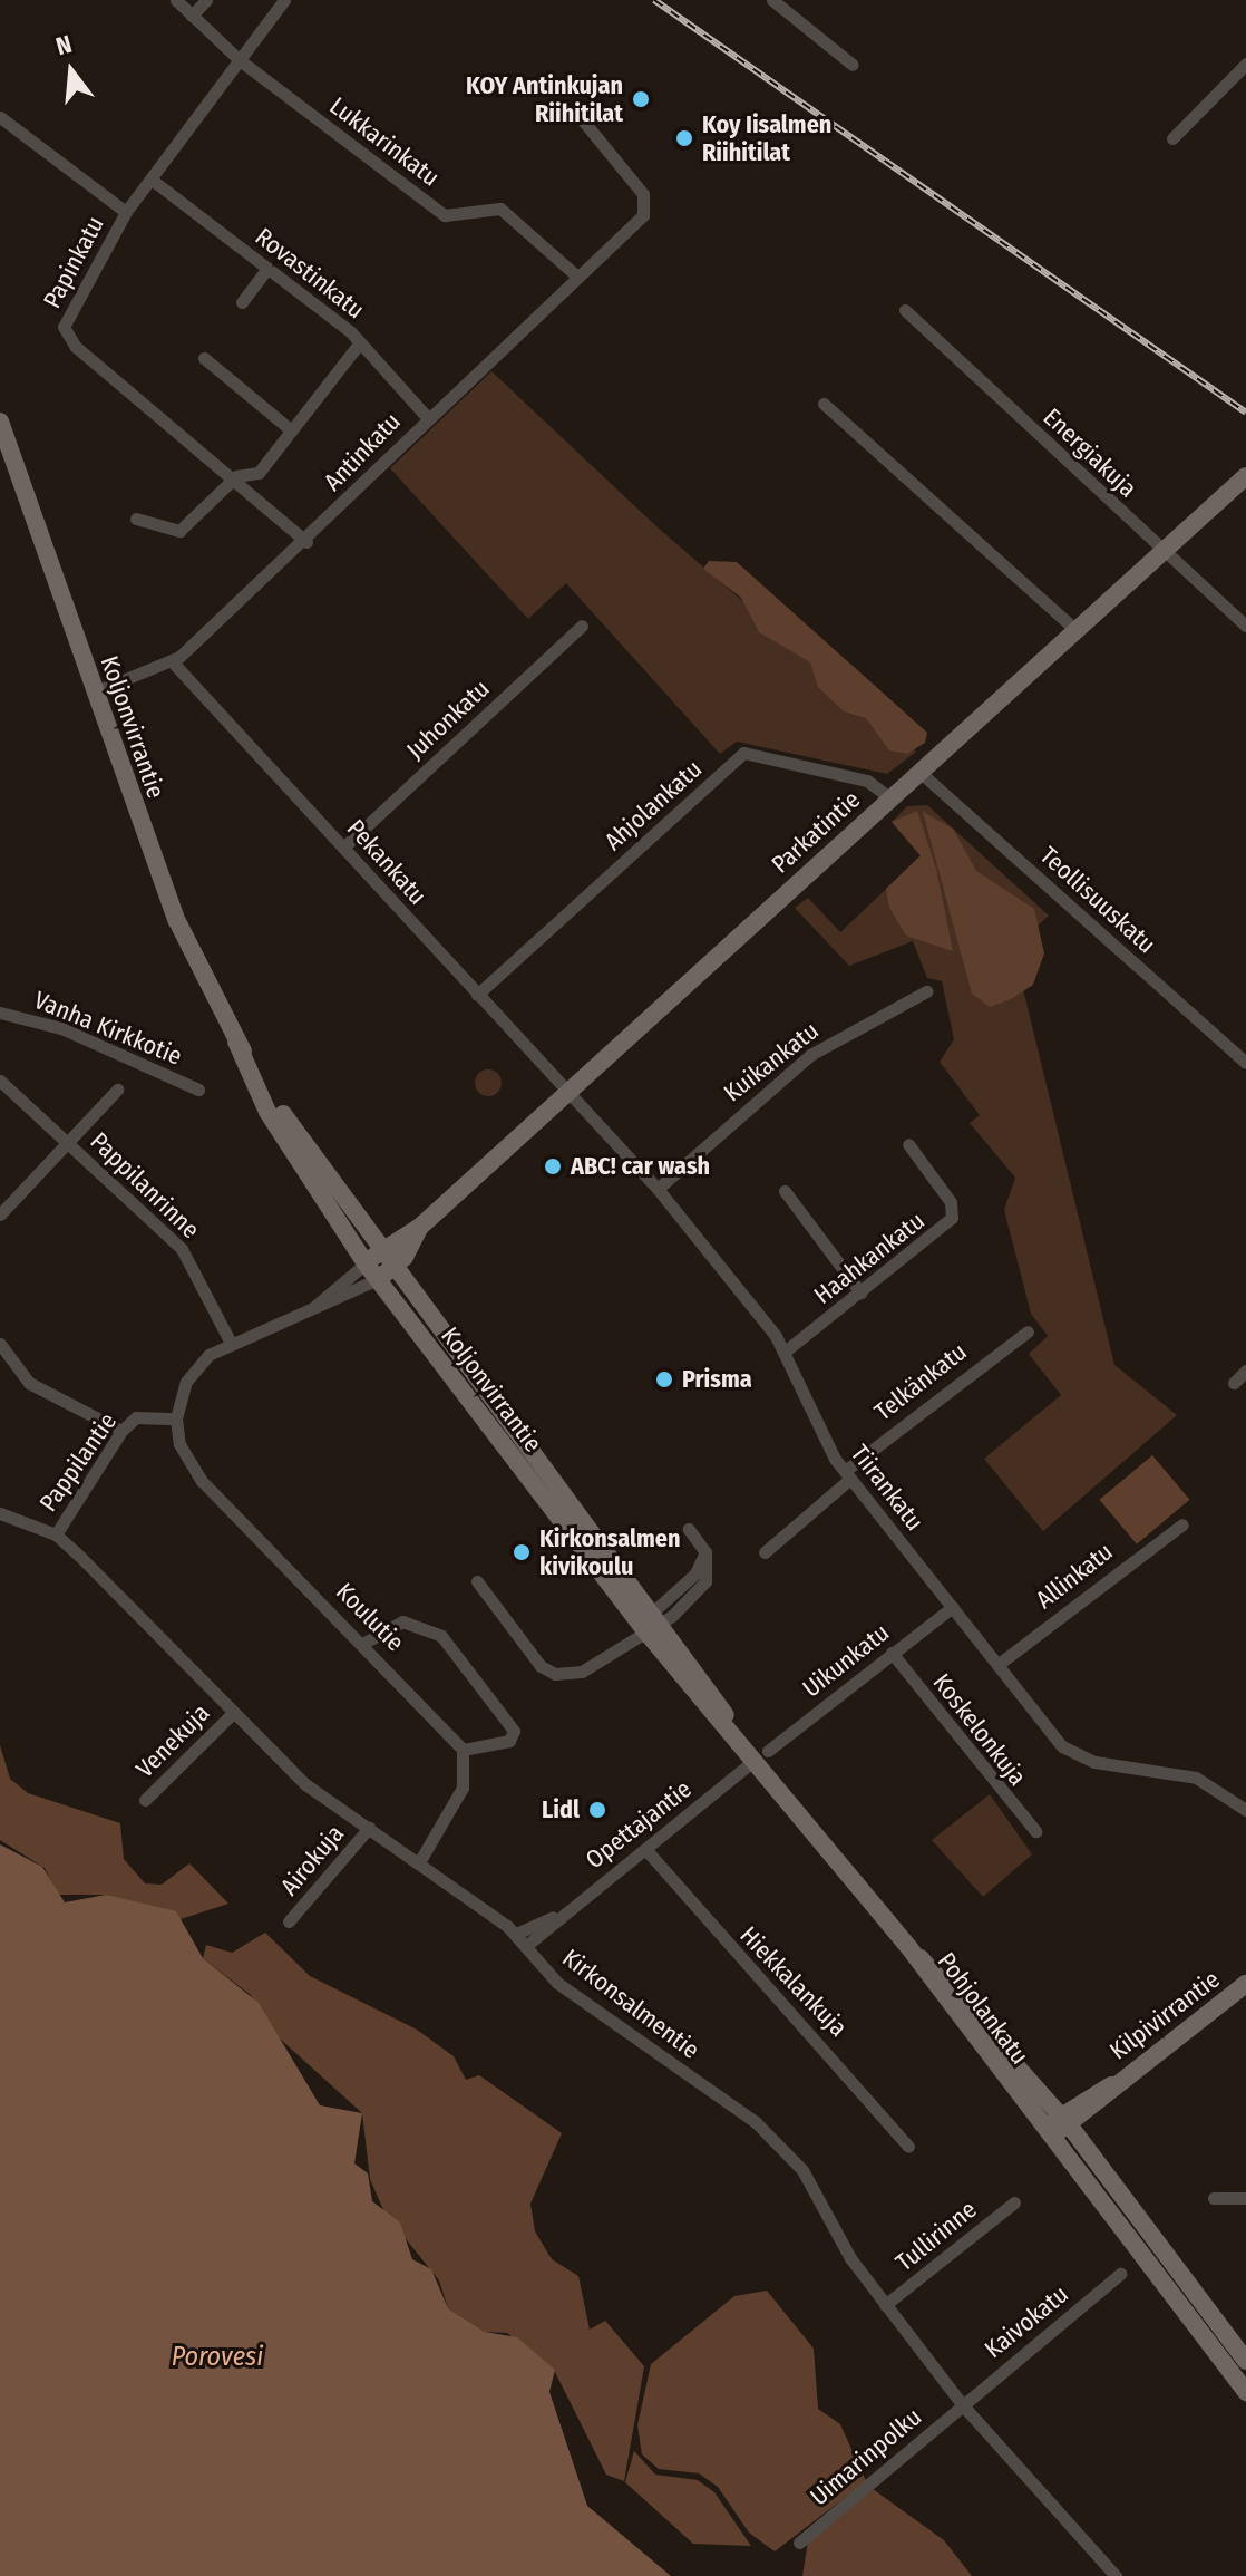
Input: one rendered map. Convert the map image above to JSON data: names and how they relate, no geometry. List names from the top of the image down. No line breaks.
{"streets":{"main road":["Koljonvirrantie","Parkatintie","Pohjolankatu","Kilpivirrantie"],"street":["Lukkarinkatu","Papinkatu","Rovastinkatu","Antinkatu","Energiakuja","Juhonkatu","Ahjolankatu","Pekankatu","Teollisuuskatu","Vanha Kirkkotie","Kuikankatu","Pappilanrinne","Haahkankatu","Telkänkatu","Pappilantie","Tiirankatu","Allinkatu","Koulutie","Uikunkatu","Koskelonkuja","Venekuja","Opettajantie","Airokuja","Hiekkalankuja","Kirkonsalmentie","Tullirinne","Kaivokatu","Uimarinpolku"]},"crossings":[["Lukkarinkatu","Papinkatu"],["Lukkarinkatu","Antinkatu"],["Papinkatu","Rovastinkatu"],["Papinkatu","Antinkatu"],["Rovastinkatu","Antinkatu"],["Antinkatu","Koljonvirrantie"],["Antinkatu","Pekankatu"],["Energiakuja","Parkatintie"],["Juhonkatu","Pekankatu"],["Koljonvirrantie","Parkatintie"],["Koljonvirrantie","Pohjolankatu"],["Ahjolankatu","Parkatintie"],["Ahjolankatu","Pekankatu"],["Parkatintie","Pekankatu"],["Parkatintie","Teollisuuskatu"],["Parkatintie","Tiirankatu"],["Pekankatu","Tiirankatu"],["Kuikankatu","Tiirankatu"],["Haahkankatu","Tiirankatu"],["Telkänkatu","Tiirankatu"],["Pappilantie","Koulutie"],["Pappilantie","Kirkonsalmentie"],["Tiirankatu","Allinkatu"],["Tiirankatu","Uikunkatu"],["Uikunkatu","Koskelonkuja"],["Venekuja","Kirkonsalmentie"],["Opettajantie","Hiekkalankuja"],["Opettajantie","Kirkonsalmentie"],["Airokuja","Kirkonsalmentie"],["Kirkonsalmentie","Tullirinne"],["Kirkonsalmentie","Kaivokatu"],["Kirkonsalmentie","Uimarinpolku"],["Pohjolankatu","Kilpivirrantie"],["Kaivokatu","Uimarinpolku"]],"water":["Porovesi"],"places":["KOY Antinkujan Riihitilat","Koy Iisalmen Riihitilat","ABC! car wash","Prisma","Kirkonsalmen kivikoulu","Lidl"],"north":"top"}
